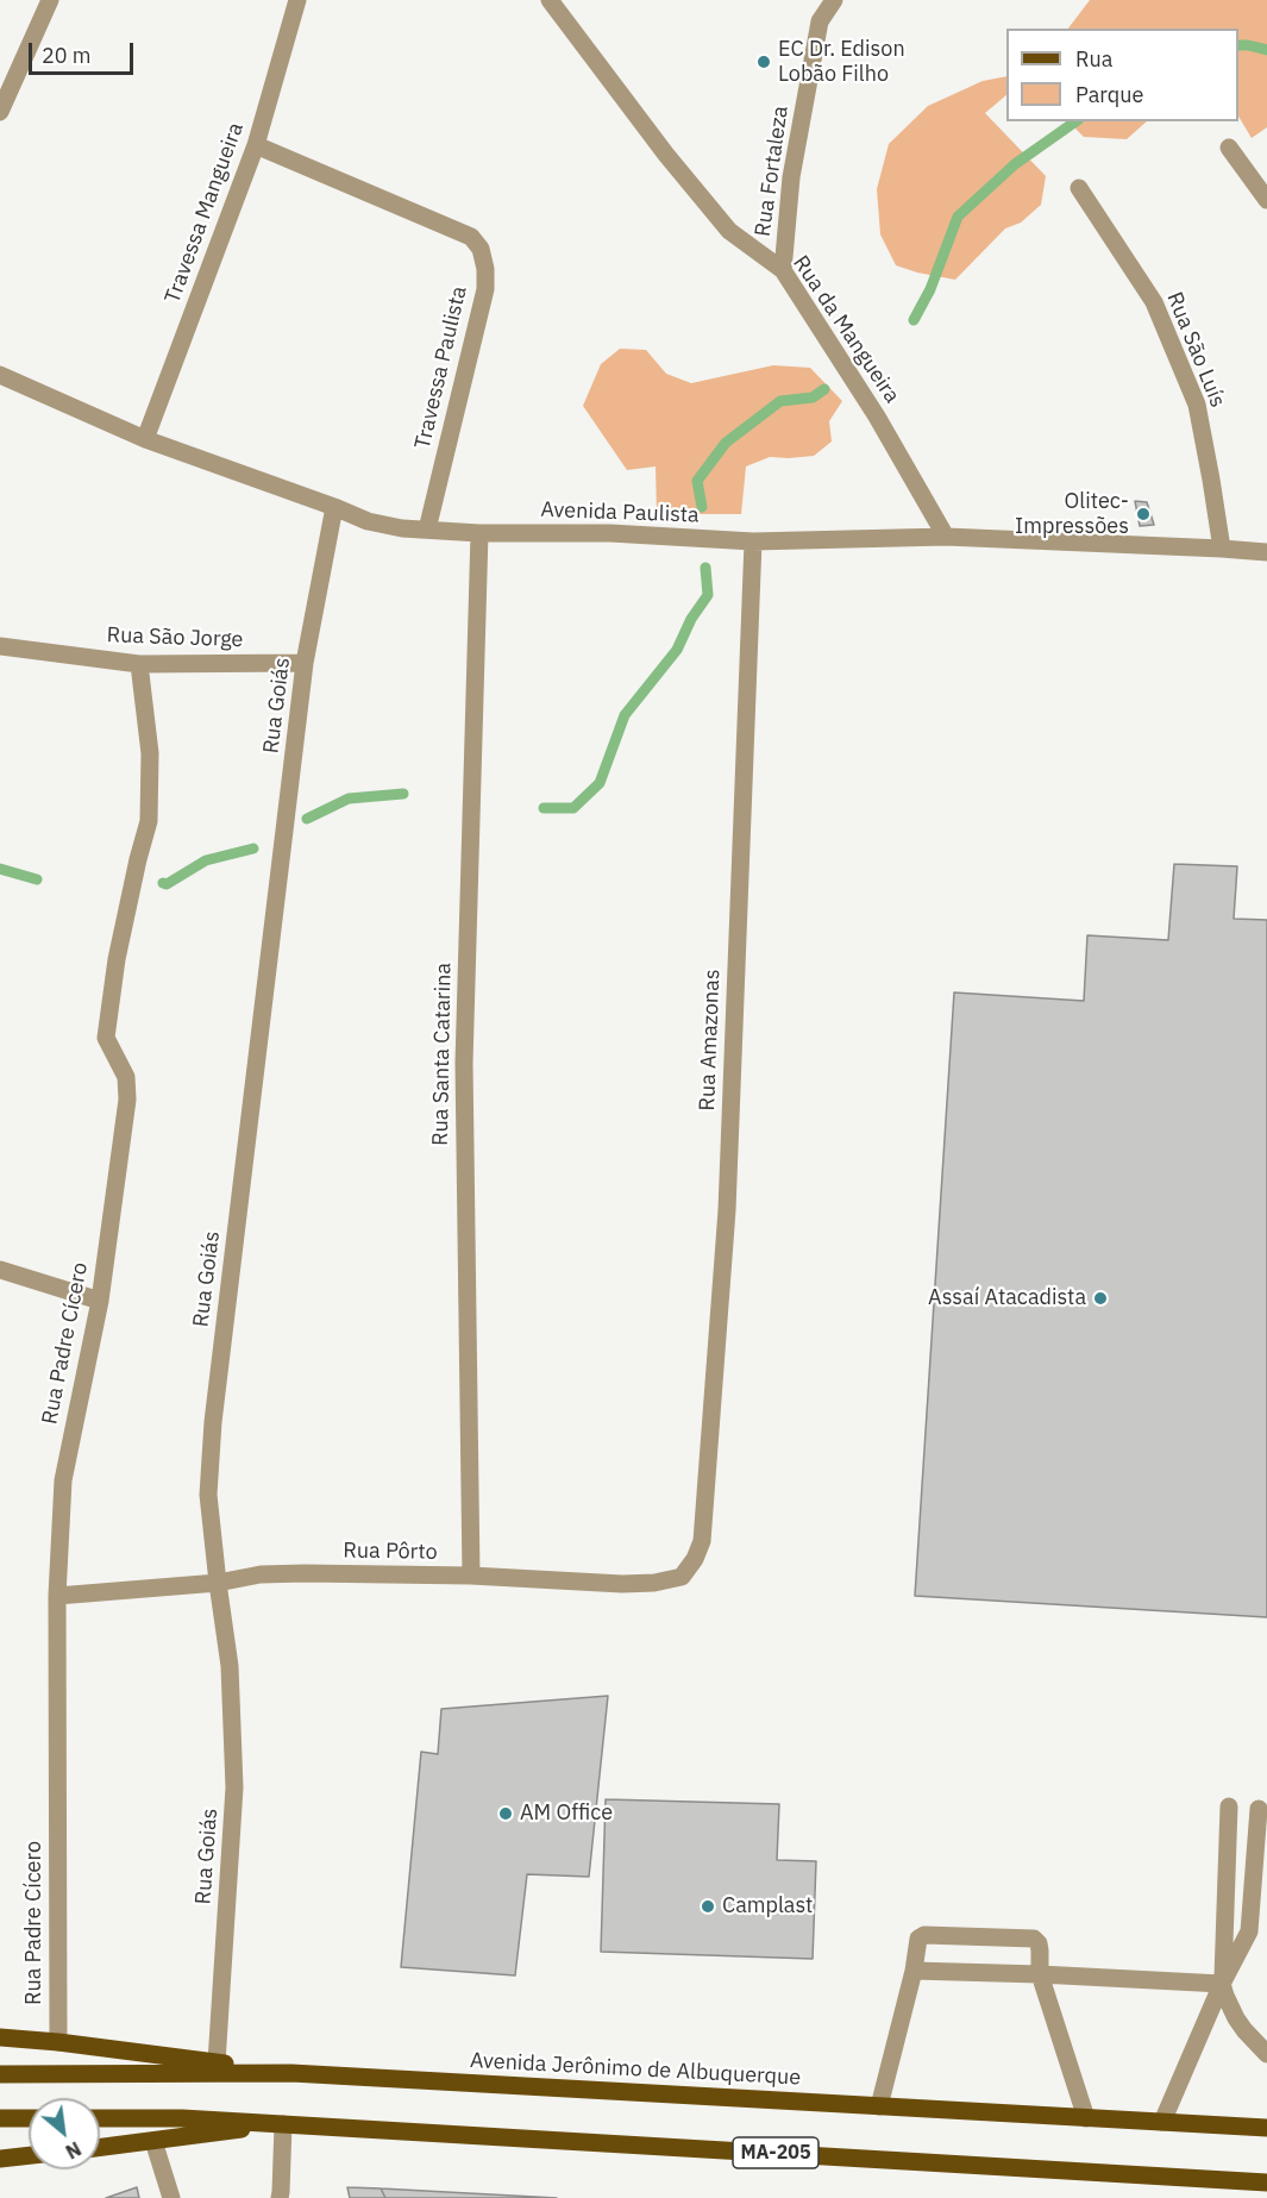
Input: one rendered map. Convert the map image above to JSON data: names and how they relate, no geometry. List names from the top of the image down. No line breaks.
{"streets":{"main road":["Avenida Jerônimo de Albuquerque","MA-205"],"street":["Rua Fortaleza","Travessa Mangueira","Rua da Mangueira","Rua São Luís","Travessa Paulista","Avenida Paulista","Rua São Jorge","Rua Goiás","Rua Amazonas","Rua Santa Catarina","Rua Padre Cícero","Rua Pôrto"]},"crossings":[["Rua Fortaleza","Rua da Mangueira"],["Travessa Mangueira","Travessa Paulista"],["Travessa Mangueira","Avenida Paulista"],["Rua da Mangueira","Avenida Paulista"],["Rua São Luís","Avenida Paulista"],["Travessa Paulista","Avenida Paulista"],["Avenida Paulista","Rua Goiás"],["Avenida Paulista","Rua Amazonas"],["Avenida Paulista","Rua Santa Catarina"],["Rua São Jorge","Rua Goiás"],["Rua São Jorge","Rua Padre Cícero"],["Rua Goiás","Rua Pôrto"],["Rua Amazonas","Rua Pôrto"],["Rua Santa Catarina","Rua Pôrto"],["Rua Padre Cícero","Rua Pôrto"]],"places":["EC Dr. Edison Lobão Filho","Olitec- Impressões","Assaí Atacadista","AM Office","Camplast"],"legend":["Rua","Parque"],"scale_bar":"20 m","north":"bottom right"}
